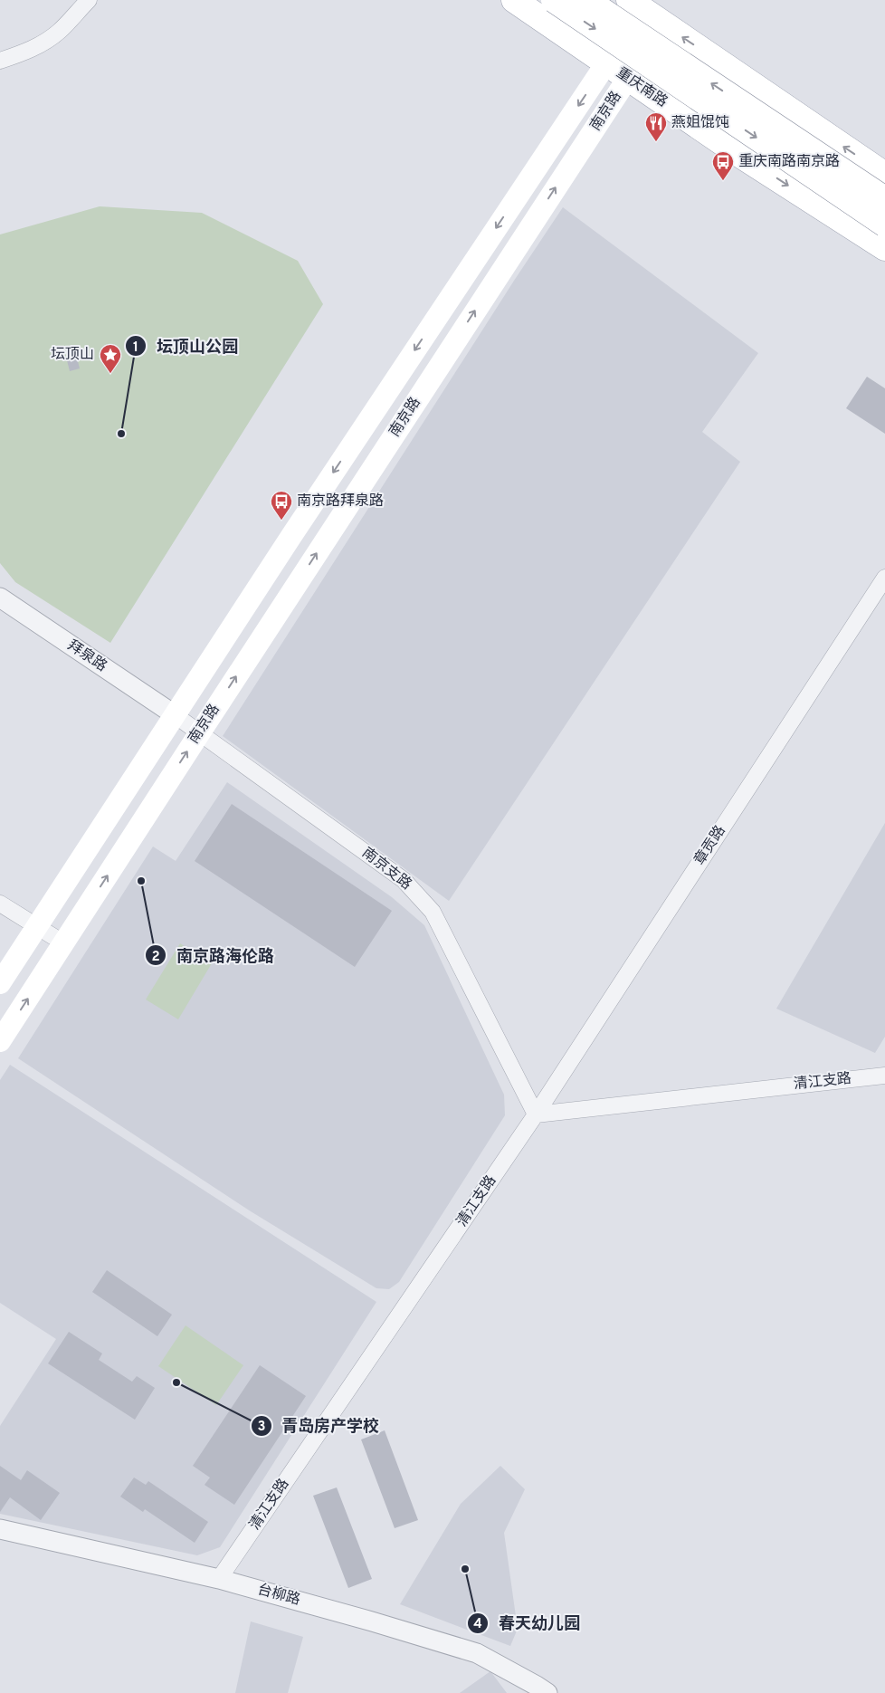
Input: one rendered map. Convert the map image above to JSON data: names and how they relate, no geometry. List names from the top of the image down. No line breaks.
{"streets":{"main road":["重庆南路","南京路"],"street":["拜泉路","章贡路","南京支路","清江支路","台柳路"]},"crossings":[["重庆南路","南京路"],["南京路","拜泉路"],["南京路","南京支路"],["拜泉路","南京支路"],["章贡路","南京支路"],["章贡路","清江支路"],["南京支路","清江支路"],["清江支路","台柳路"]],"places":{"restaurant":["燕姐馄饨"],"bus stop":["重庆南路南京路","南京路拜泉路"],"place":["坛顶山"],"other":["坛顶山公园","南京路海伦路","青岛房产学校","春天幼儿园"]}}
